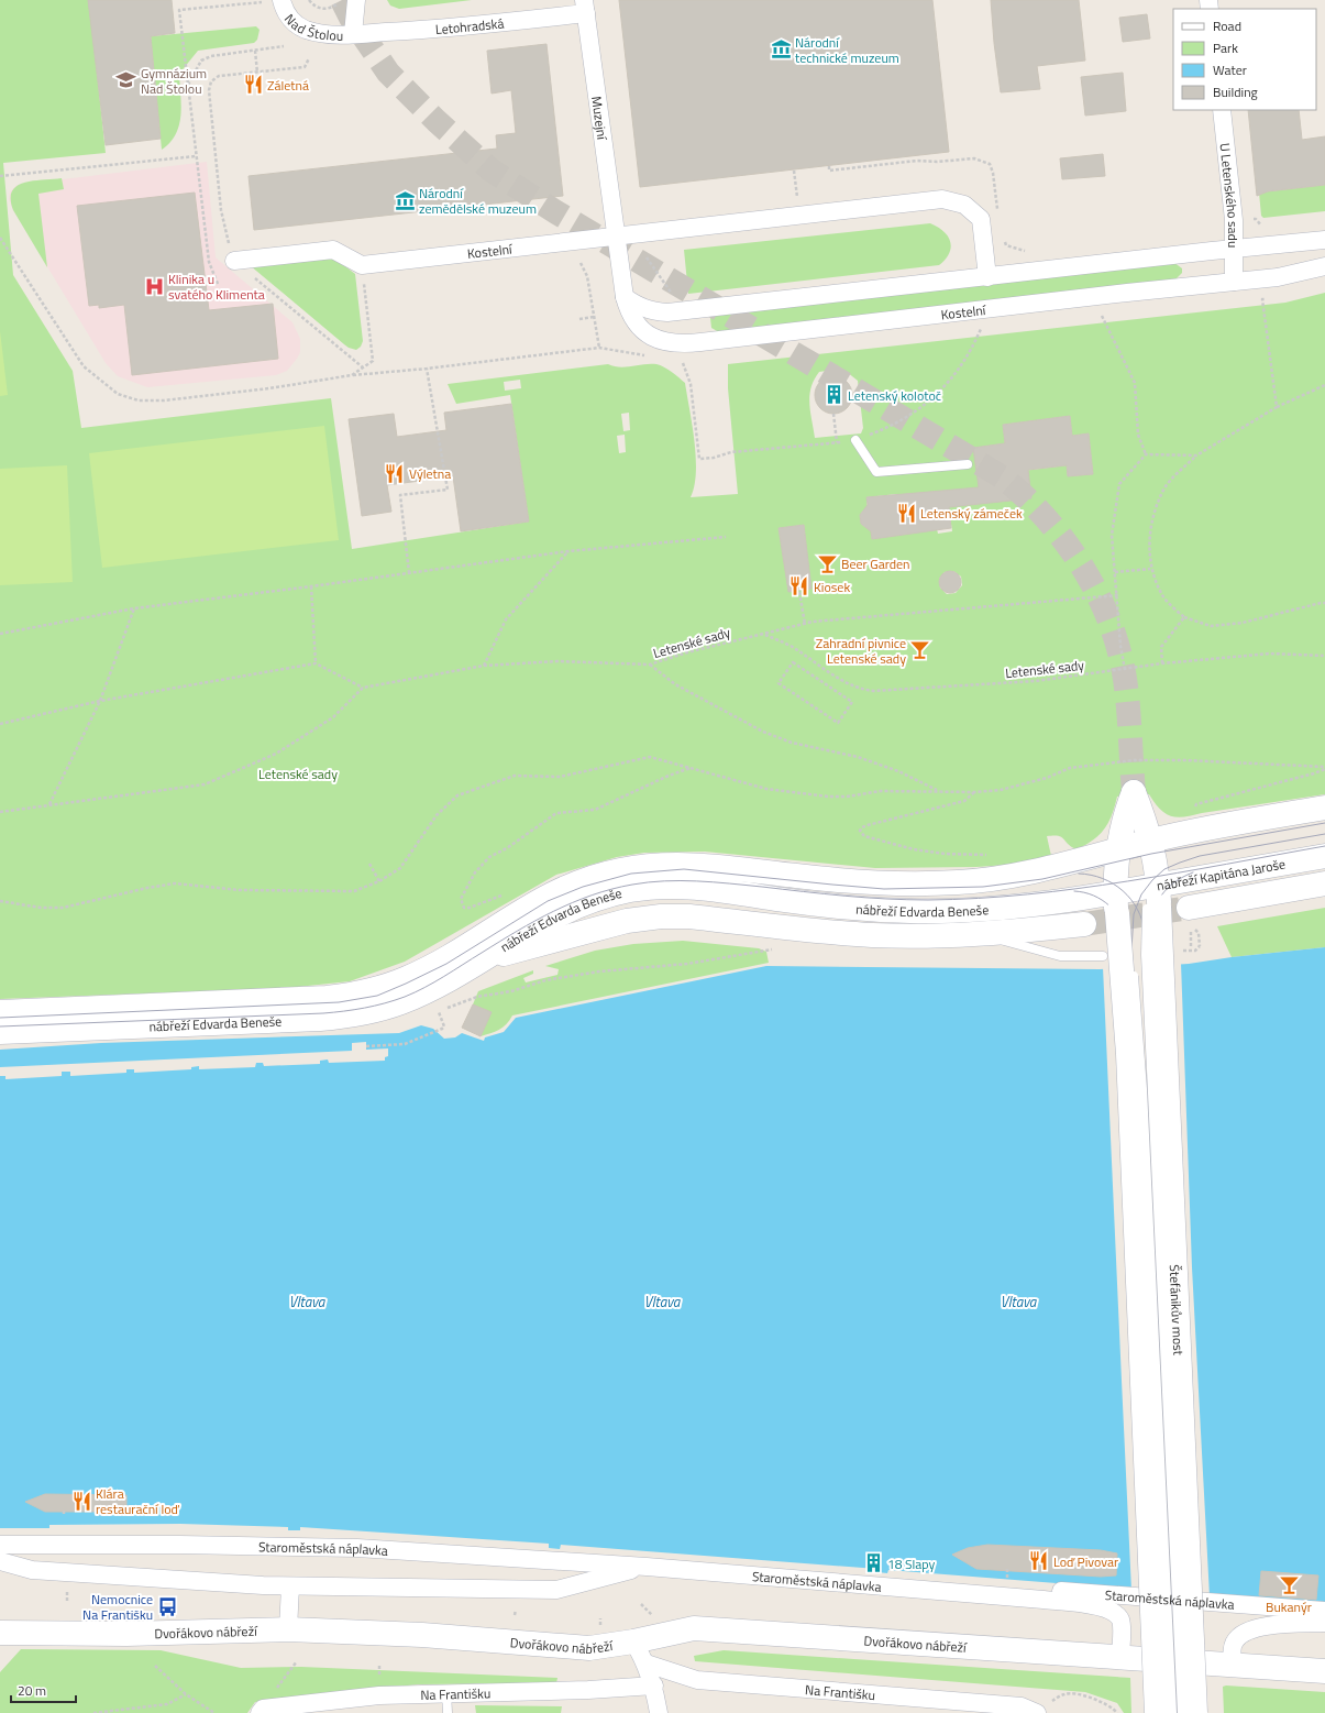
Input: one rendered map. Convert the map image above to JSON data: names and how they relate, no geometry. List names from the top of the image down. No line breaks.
{"streets":{"main road":["nábřeží Kapitána Jaroše","nábřeží Edvarda Beneše","Štefánikův most","Dvořákovo nábřeží"],"street":["Nad Štolou","Letohradská","Muzejní","U Letenského sadu","Kostelní","Staroměstská náplavka","Na Františku"],"path":["Letenské sady"]},"crossings":[["Nad Štolou","Letohradská"],["Letohradská","Muzejní"],["Muzejní","Kostelní"],["U Letenského sadu","Kostelní"],["nábřeží Kapitána Jaroše","nábřeží Edvarda Beneše"],["nábřeží Kapitána Jaroše","Štefánikův most"],["nábřeží Edvarda Beneše","Štefánikův most"],["Staroměstská náplavka","Dvořákovo nábřeží"]],"water":["Vltava"],"parks":["Letenské sady"],"places":{"museum":["Národní technické muzeum","Národní zemědělské muzeum"],"school or university":["Gymnázium Nad Štolou"],"restaurant":["Záletná","Výletna","Letenský zámeček","Kiosek","Klára restaurační loď","Loď Pivovar"],"hospital":["Klinika u svatého Klimenta"],"building":["Letenský kolotoč","18 Slapy"],"bar":["Beer Garden","Zahradní pivnice Letenské sady","Bukanýr"],"bus stop":["Nemocnice Na Františku"]},"legend":["Road","Park","Water","Building"],"scale_bar":"20 m"}
